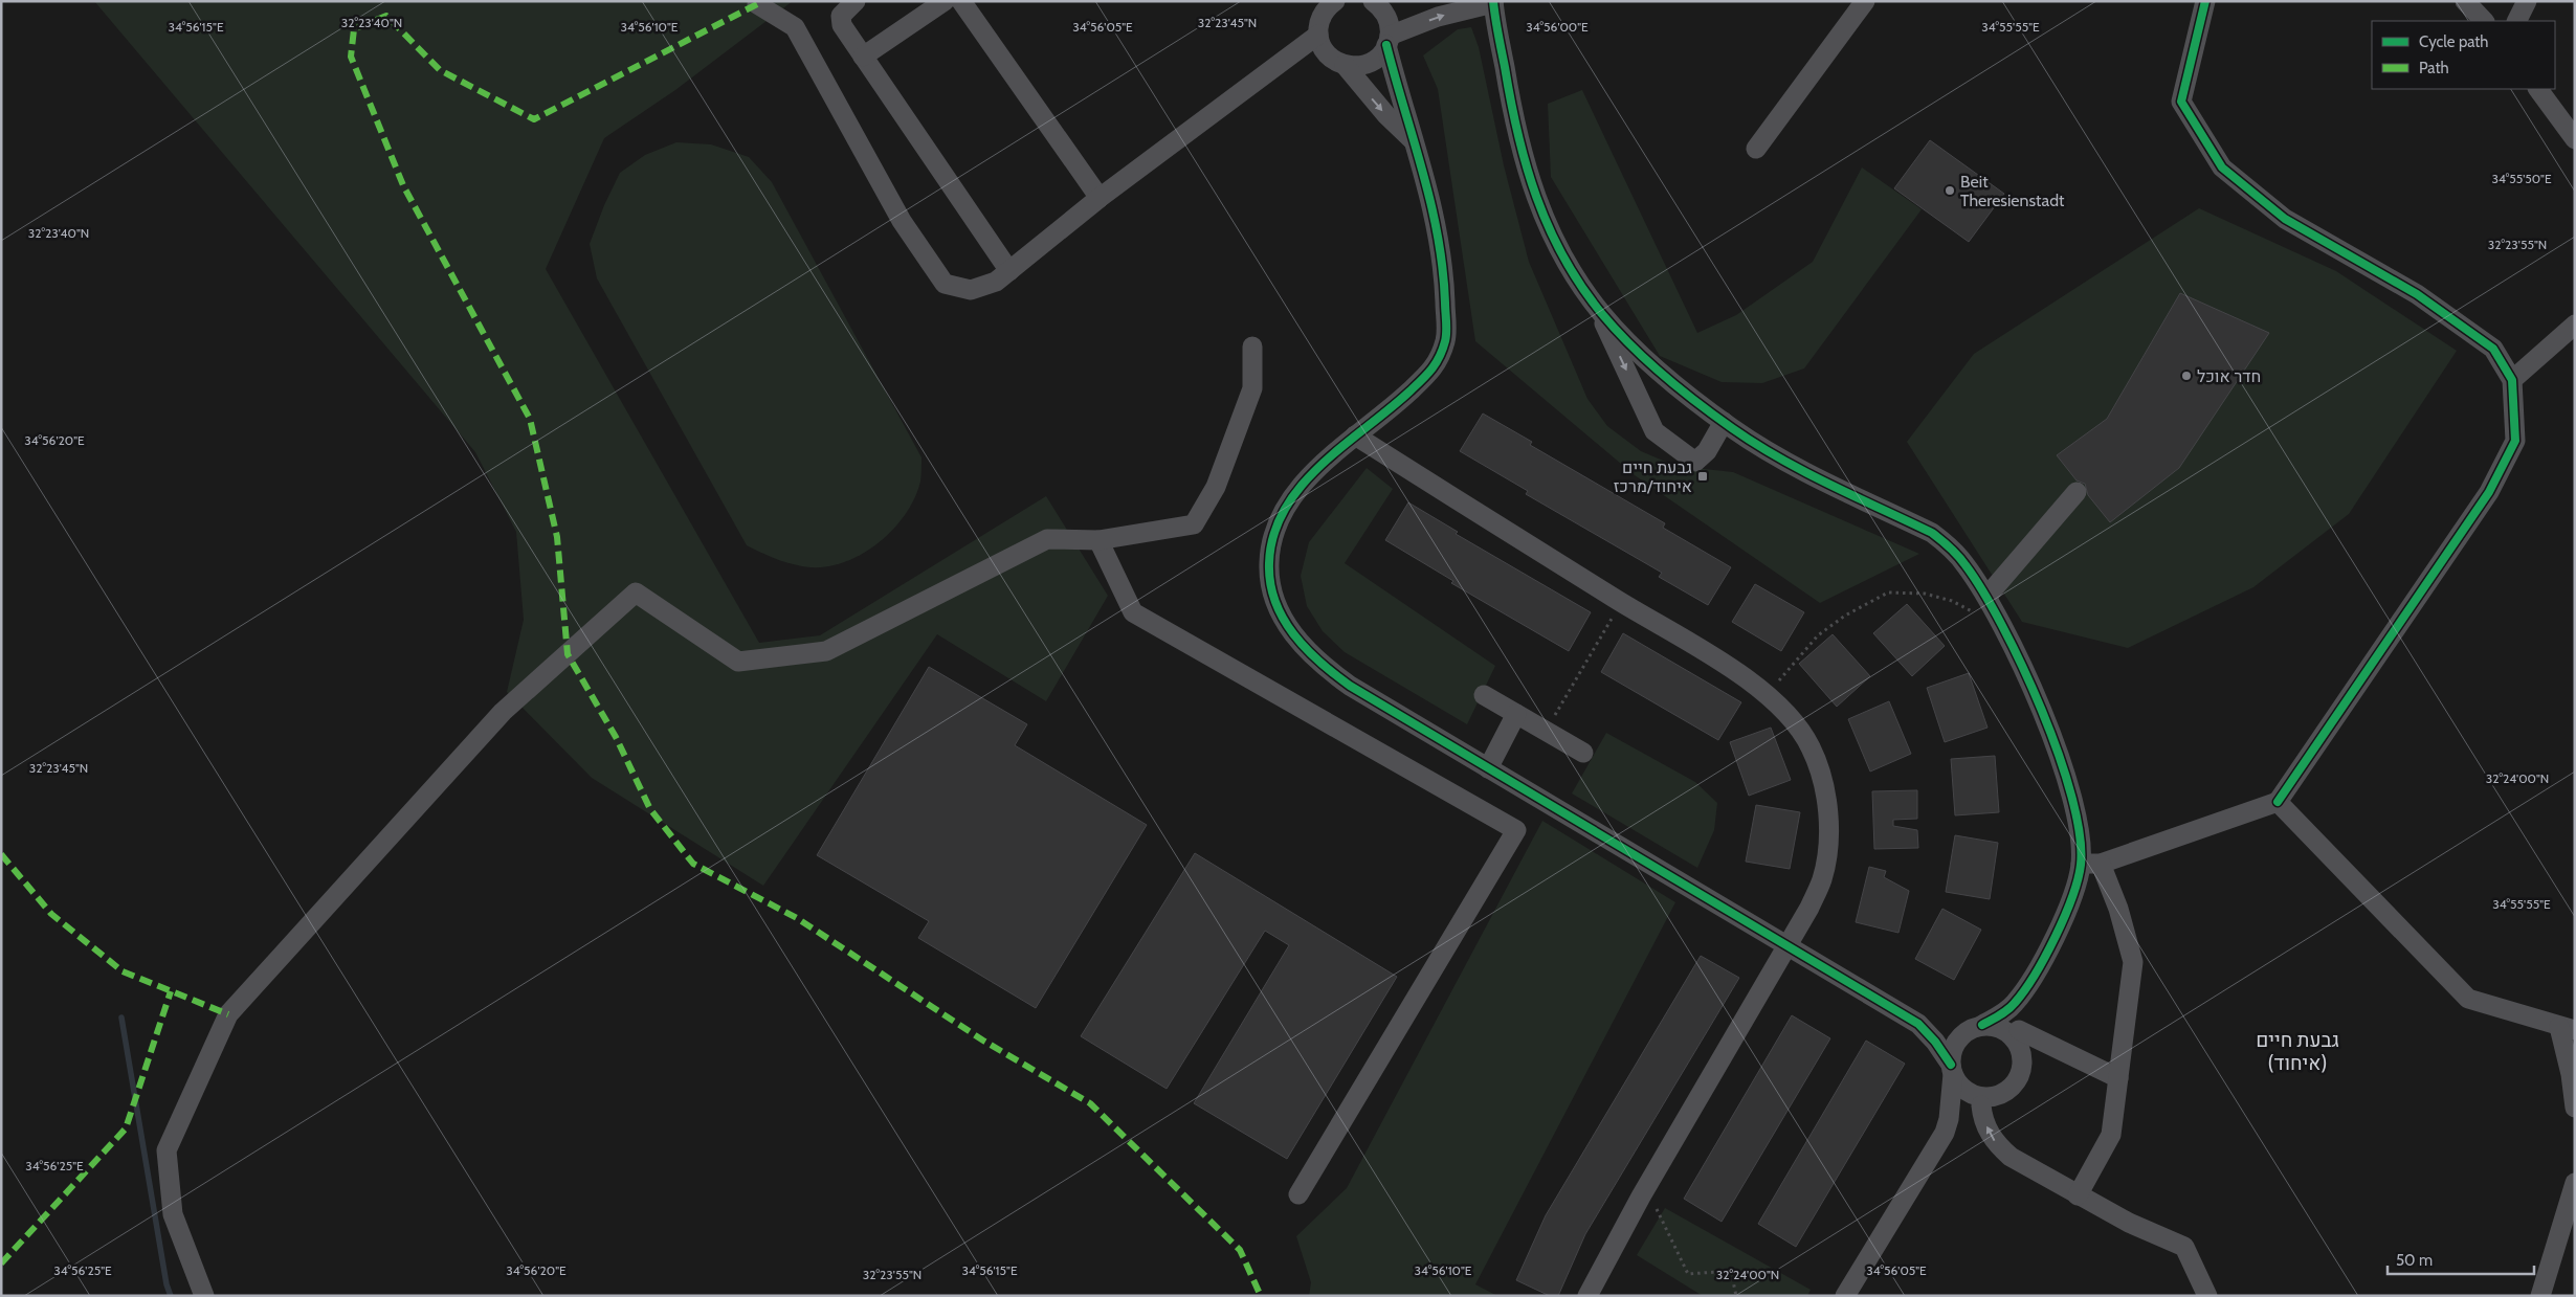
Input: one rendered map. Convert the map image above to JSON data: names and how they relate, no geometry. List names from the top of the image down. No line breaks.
{"districts":["גבעת חיים (איחוד)"],"places":{"other":["Beit Theresienstadt","חדר אוכל"],"transit":["גבעת חיים איחוד/מרכז"]},"legend":["Cycle path","Path"],"scale_bar":"50 m","coordinates":["32°23'40\"N","32°23'45\"N","34°56'15\"E","34°56'10\"E","34°56'05\"E","34°56'00\"E","34°55'55\"E","34°55'50\"E","32°23'55\"N","34°56'20\"E","32°24'00\"N","34°56'25\"E"]}
